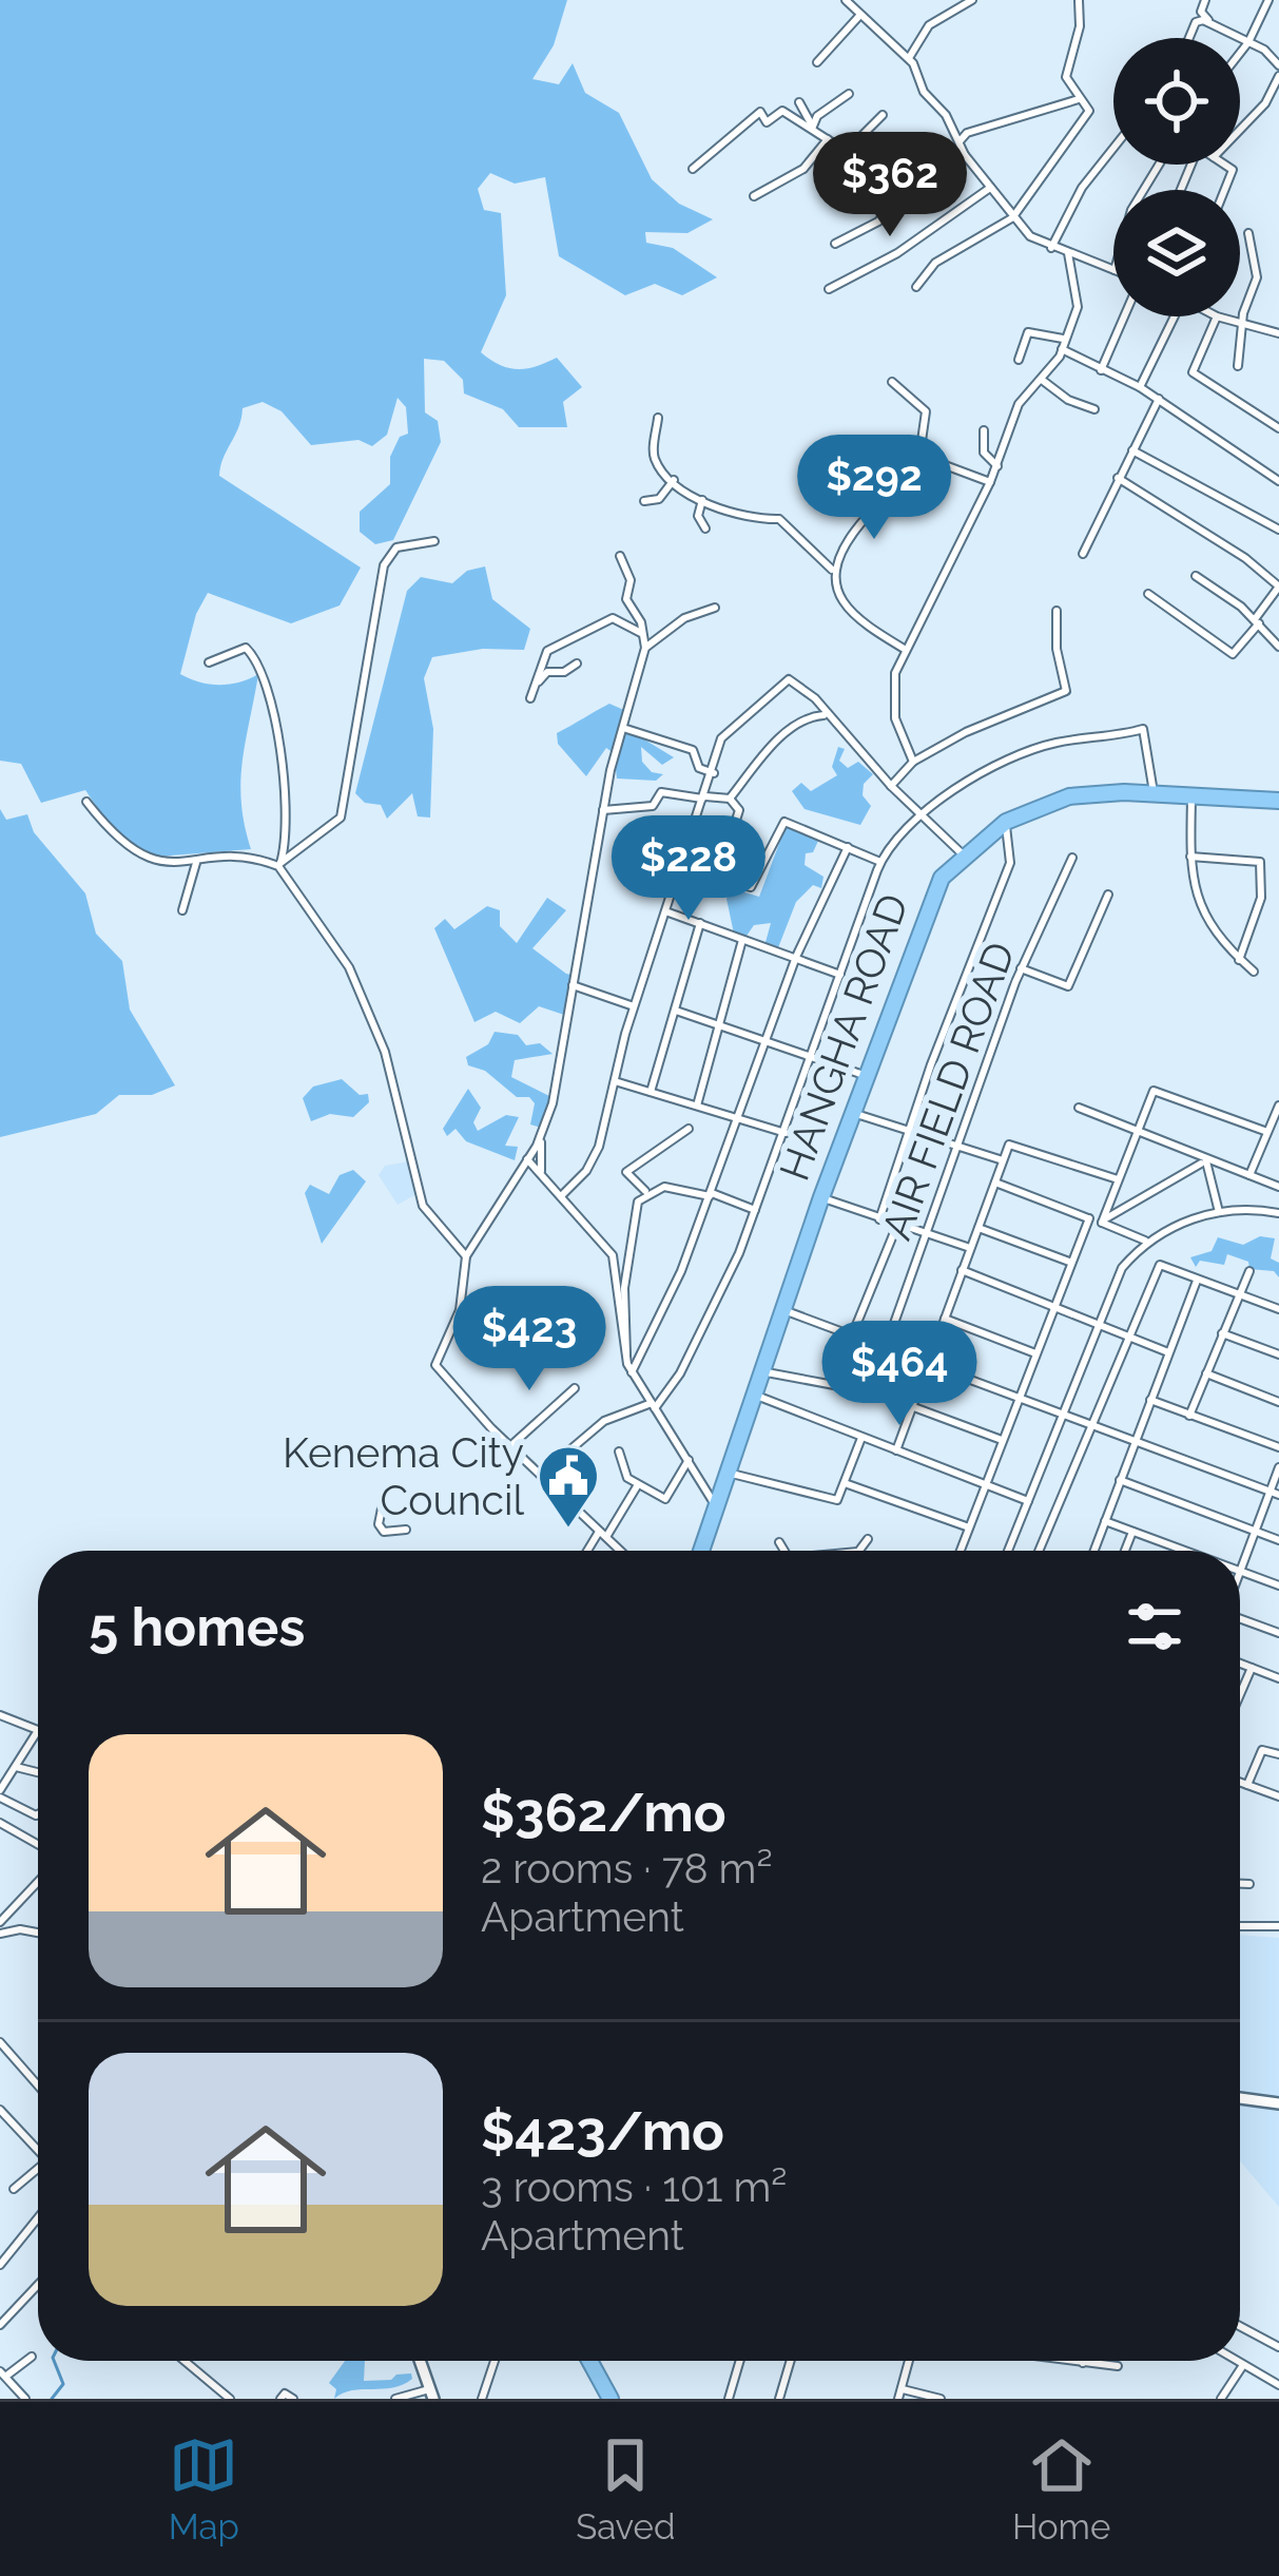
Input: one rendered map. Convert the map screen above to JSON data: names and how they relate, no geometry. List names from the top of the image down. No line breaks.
{"streets":{"highway":["HANGHA ROAD"],"street":["AIR FIELD ROAD"]},"places":{"public building":["Kenema City Council"]},"page":{"price":["$362","$292","$228","$423","$464"],"heading":"5 homes","list":[{"name":"$362/mo","note":"2 rooms · 78 m² · Apartment"},{"name":"$423/mo","note":"3 rooms · 101 m² · Apartment"}],"tabs":["Map","Saved","Home"]}}
